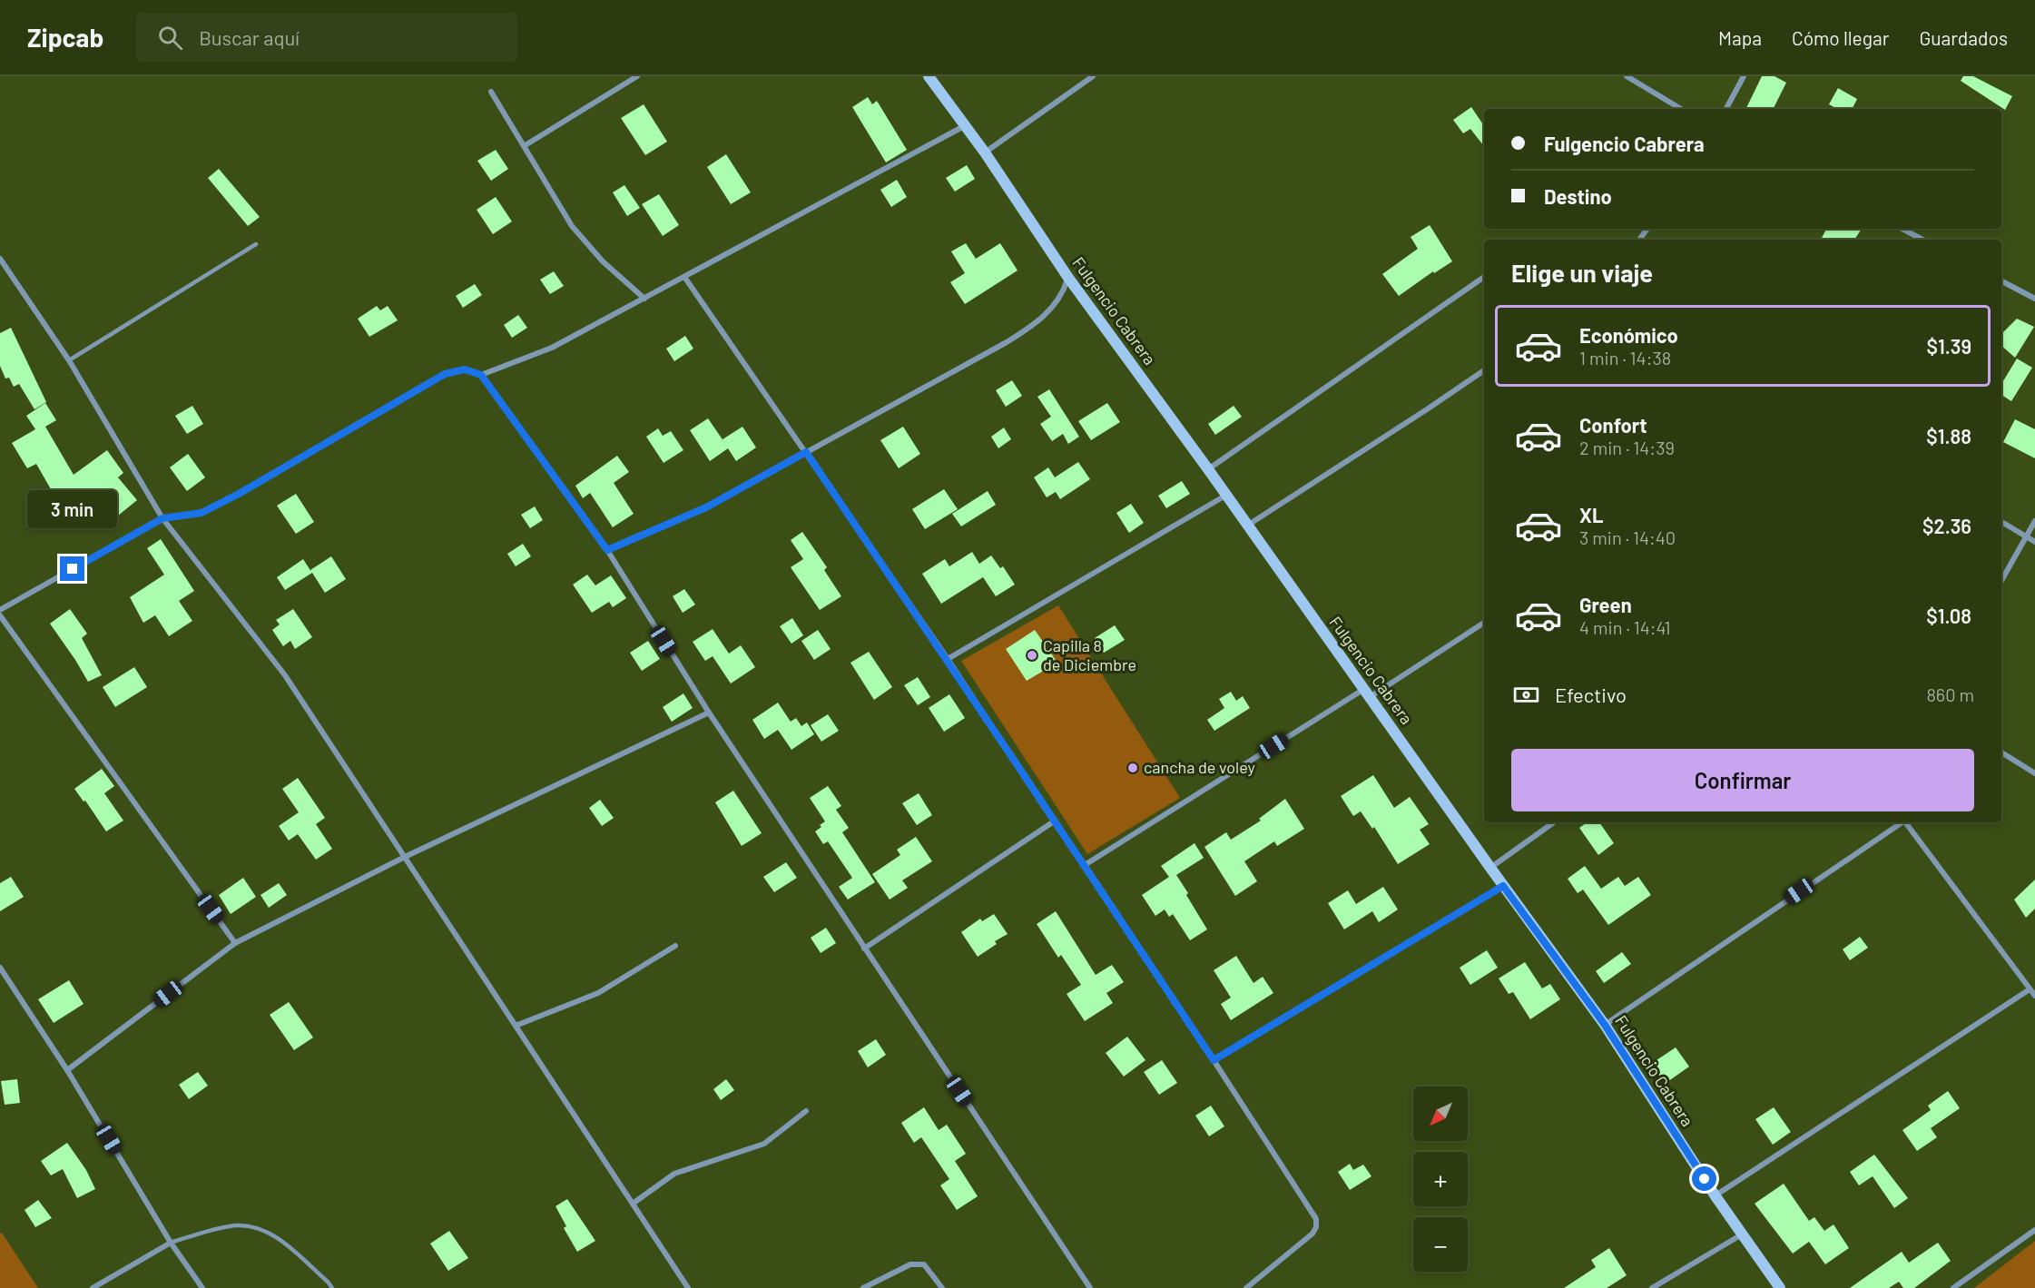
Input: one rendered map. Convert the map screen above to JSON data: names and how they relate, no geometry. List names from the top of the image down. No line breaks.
{"streets":{"main road":["Fulgencio Cabrera"]},"places":["Capilla 8 de Diciembre","cancha de voley"],"north":"bottom left","page":{"header":"Zipcab","search":"Buscar aquí","nav":["Mapa","Cómo llegar","Guardados"],"banner":["Fulgencio Cabrera","Destino"],"heading":"Elige un viaje","list":[{"name":"Económico","note":"1 min · 14:38","value":"$1.39"},{"name":"Confort","note":"2 min · 14:39","value":"$1.88"},{"name":"XL","note":"3 min · 14:40","value":"$2.36"},{"name":"Green","note":"4 min · 14:41","value":"$1.08"}],"bubble":"3 min","pay":["Efectivo","860 m"],"buttons":"Confirmar","map_buttons":["+","−"]}}
